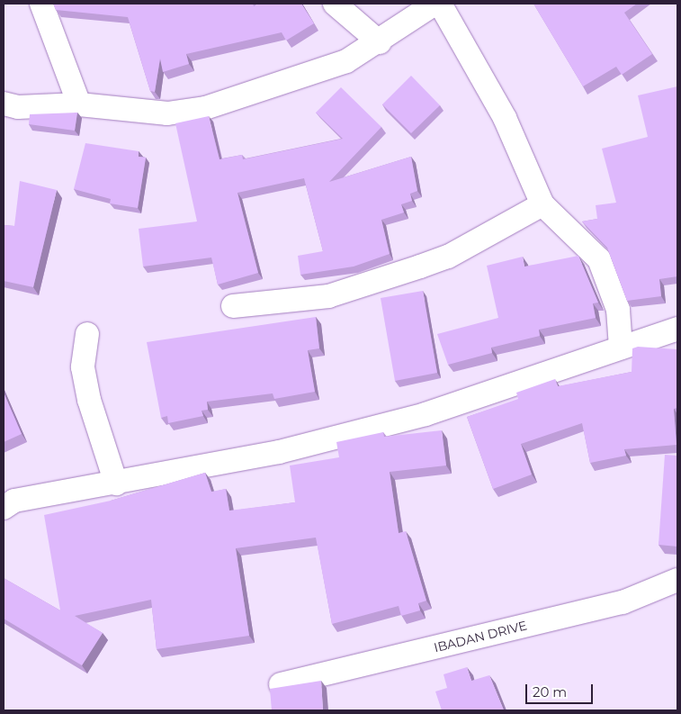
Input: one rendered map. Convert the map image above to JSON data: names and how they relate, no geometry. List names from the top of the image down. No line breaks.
{"streets":{"street":["IBADAN DRIVE"]},"scale_bar":"20 m"}
